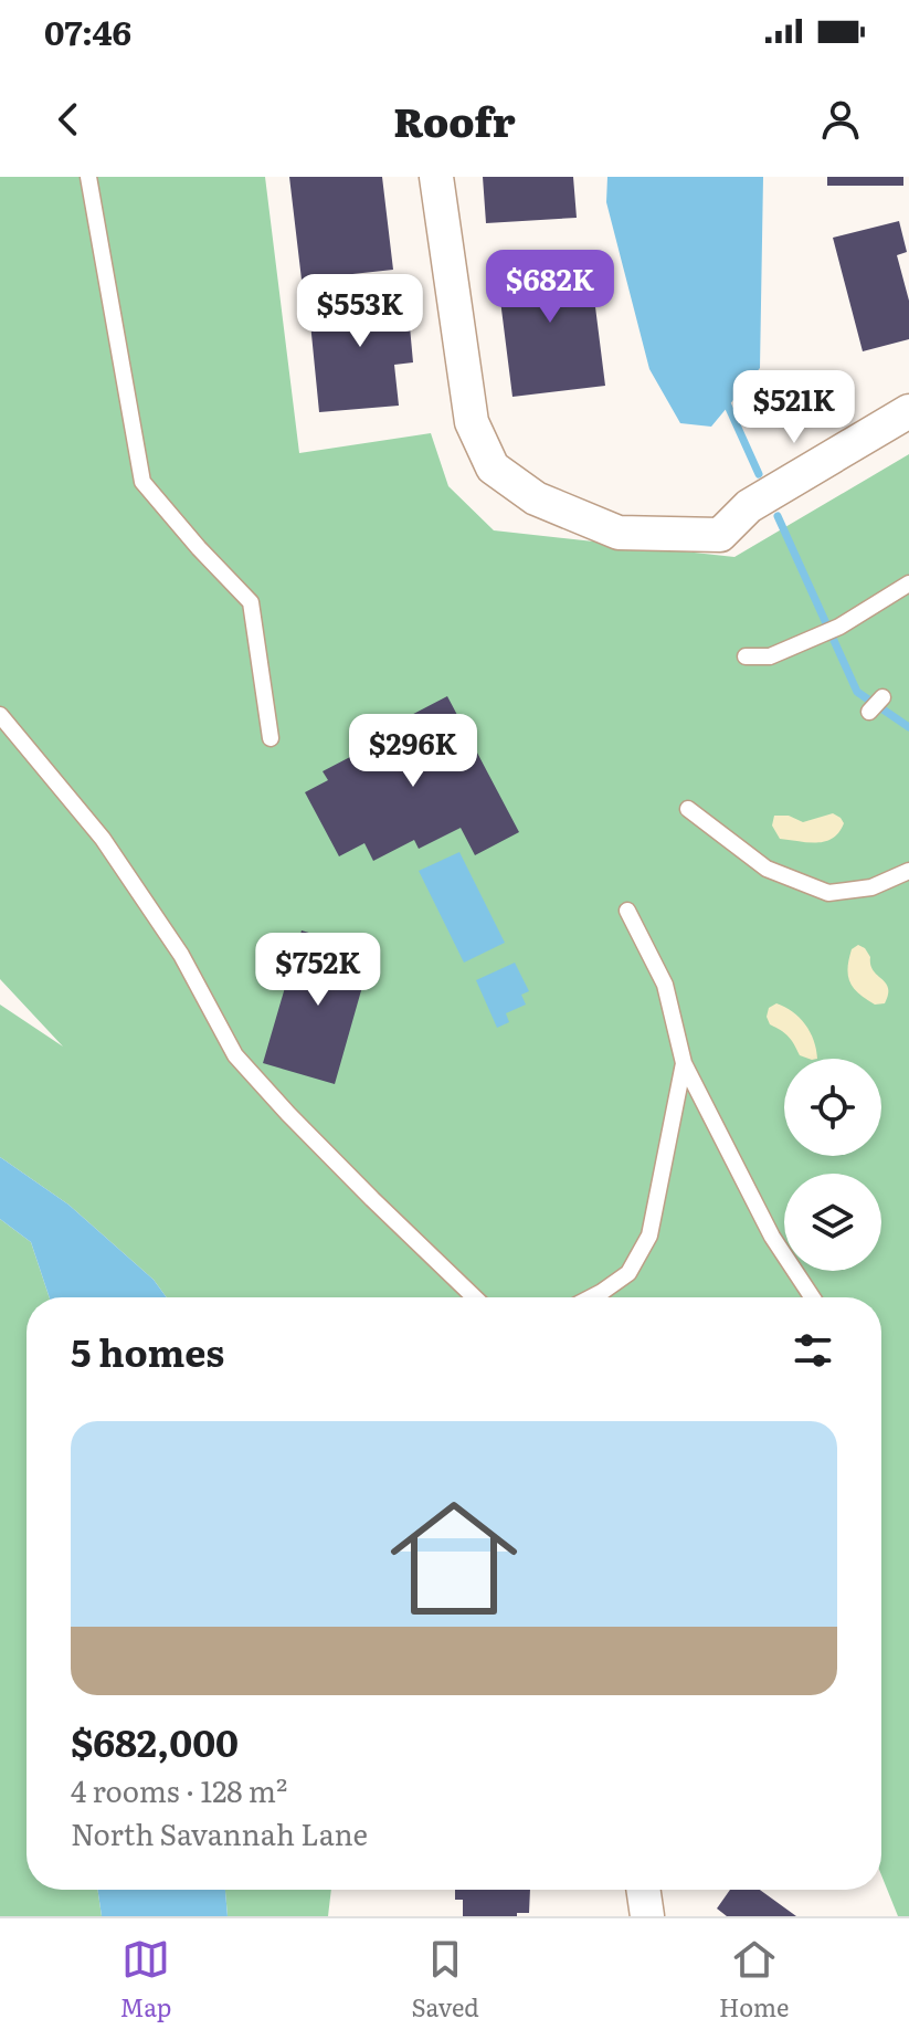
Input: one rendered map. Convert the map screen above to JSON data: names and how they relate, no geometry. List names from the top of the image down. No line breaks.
{"page":{"status":"07:46","header":"Roofr","price":["$682K","$553K","$521K","$296K","$752K"],"heading":"5 homes","list":[{"name":"$682,000","note":"4 rooms · 128 m² · North Savannah Lane"}],"tabs":["Map","Saved","Home"]}}
